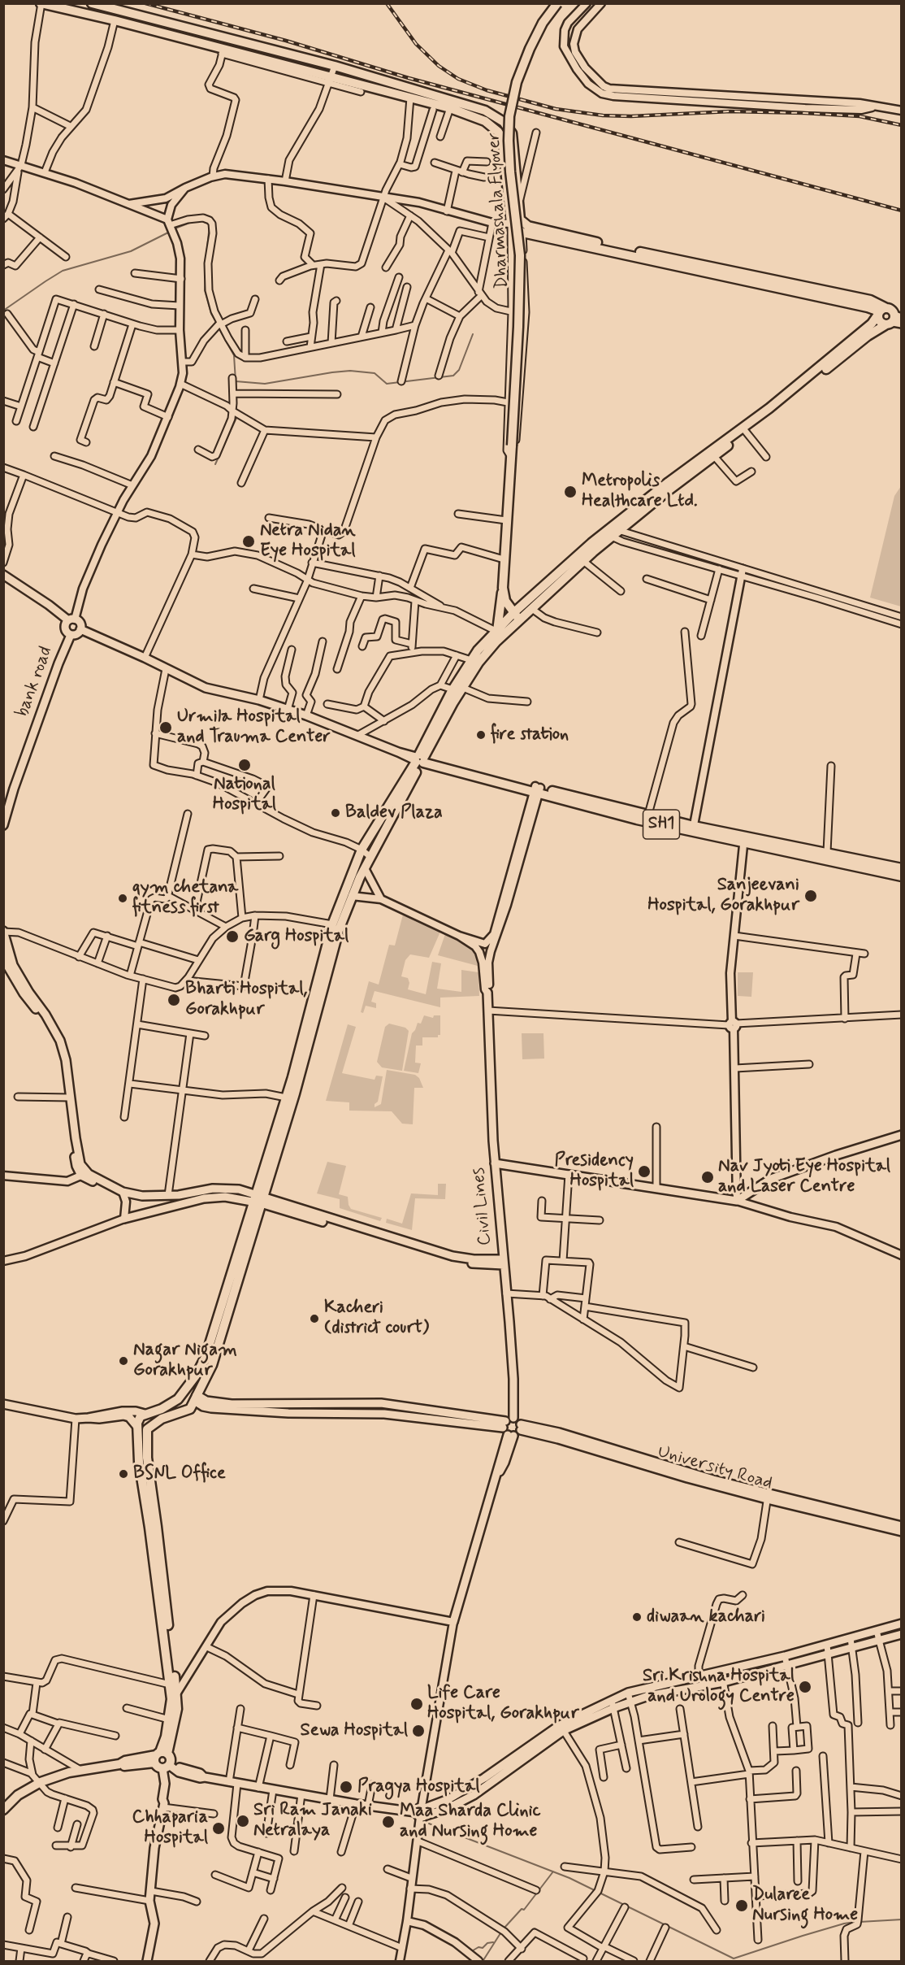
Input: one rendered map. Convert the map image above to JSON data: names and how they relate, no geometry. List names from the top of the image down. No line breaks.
{"streets":{"main road":["Dharmashala Flyover","bank road","SH1","Civil Lines","University Road"]},"places":["Metropolis Healthcare Ltd.","Netra Nidan Eye Hospital","Urmila Hospital and Trauma Center","fire station","National Hospital","Baldev Plaza","Sanjeevani Hospital, Gorakhpur","gym chetana fitness first","Garg Hospital","Bharti Hospital, Gorakhpur","Presidency Hospital","Nav Jyoti Eye Hospital and Laser Centre","Kacheri (district court)","Nagar Nigam Gorakhpur","BSNL Office","diwaan kachari","Sri Krishna Hospital and Urology Centre","Life Care Hospital, Gorakhpur","Sewa Hospital","Pragya Hospital","Sri Ram Janaki Netralaya","Maa Sharda Clinic and Nursing Home","Chhaparia Hospital","Dularee Nursing Home"]}
